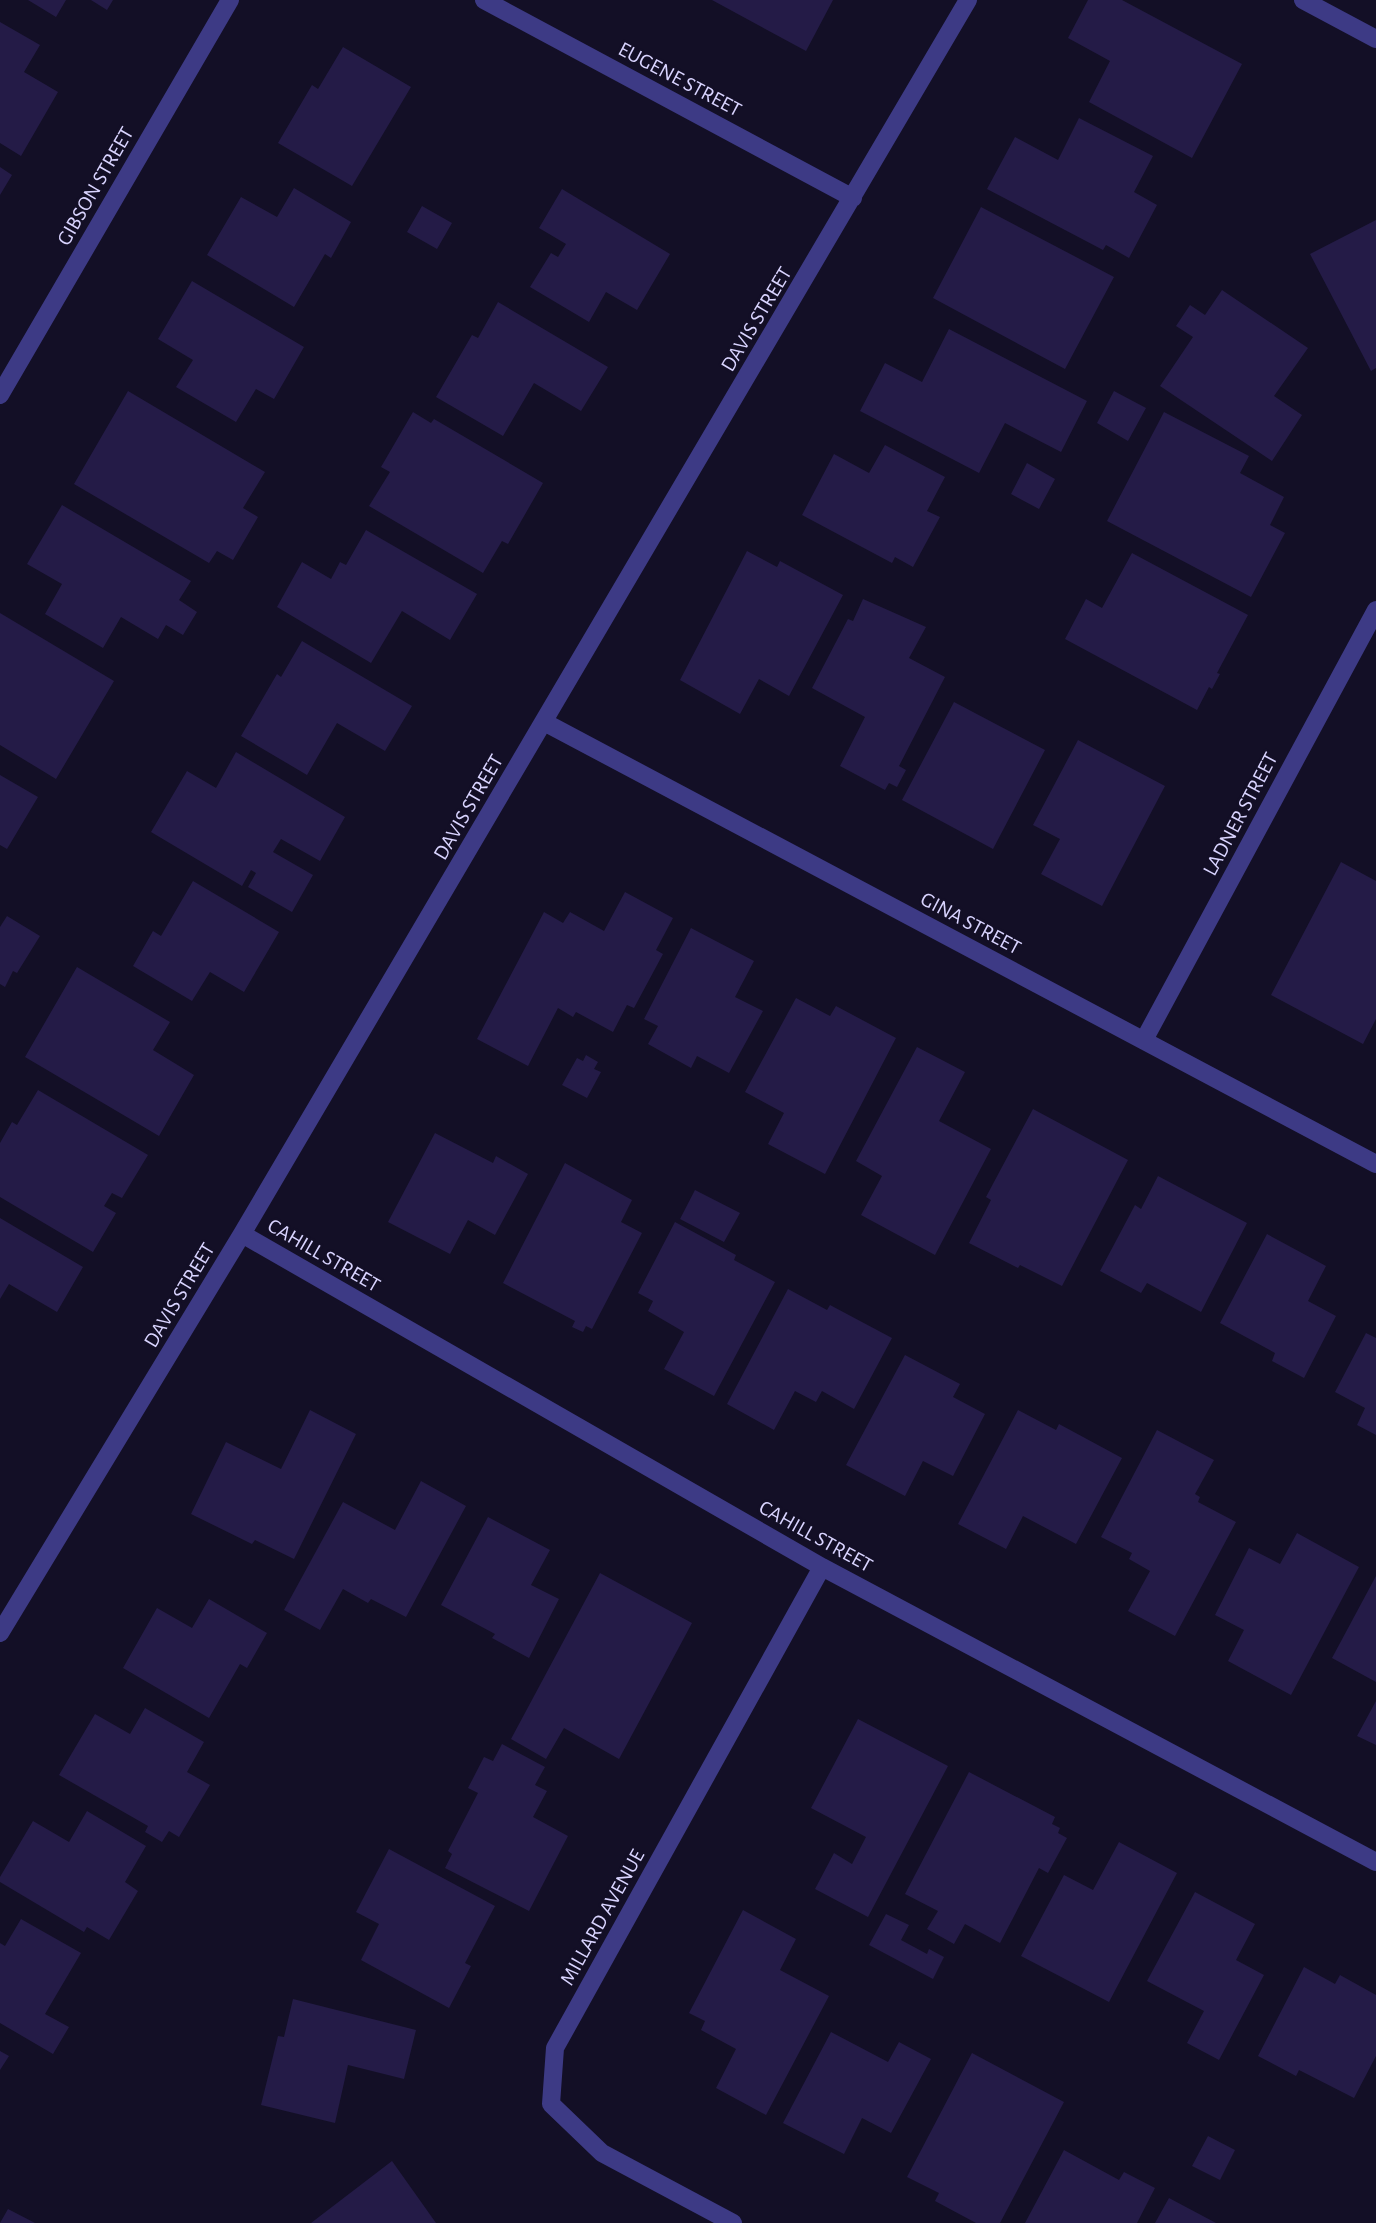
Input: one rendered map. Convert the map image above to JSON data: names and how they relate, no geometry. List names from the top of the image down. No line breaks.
{"streets":{"street":["EUGENE STREET","GIBSON STREET","DAVIS STREET","LADNER STREET","GINA STREET","CAHILL STREET","MILLARD AVENUE"]},"crossings":[["EUGENE STREET","DAVIS STREET"],["DAVIS STREET","GINA STREET"],["DAVIS STREET","CAHILL STREET"],["LADNER STREET","GINA STREET"],["CAHILL STREET","MILLARD AVENUE"]]}
